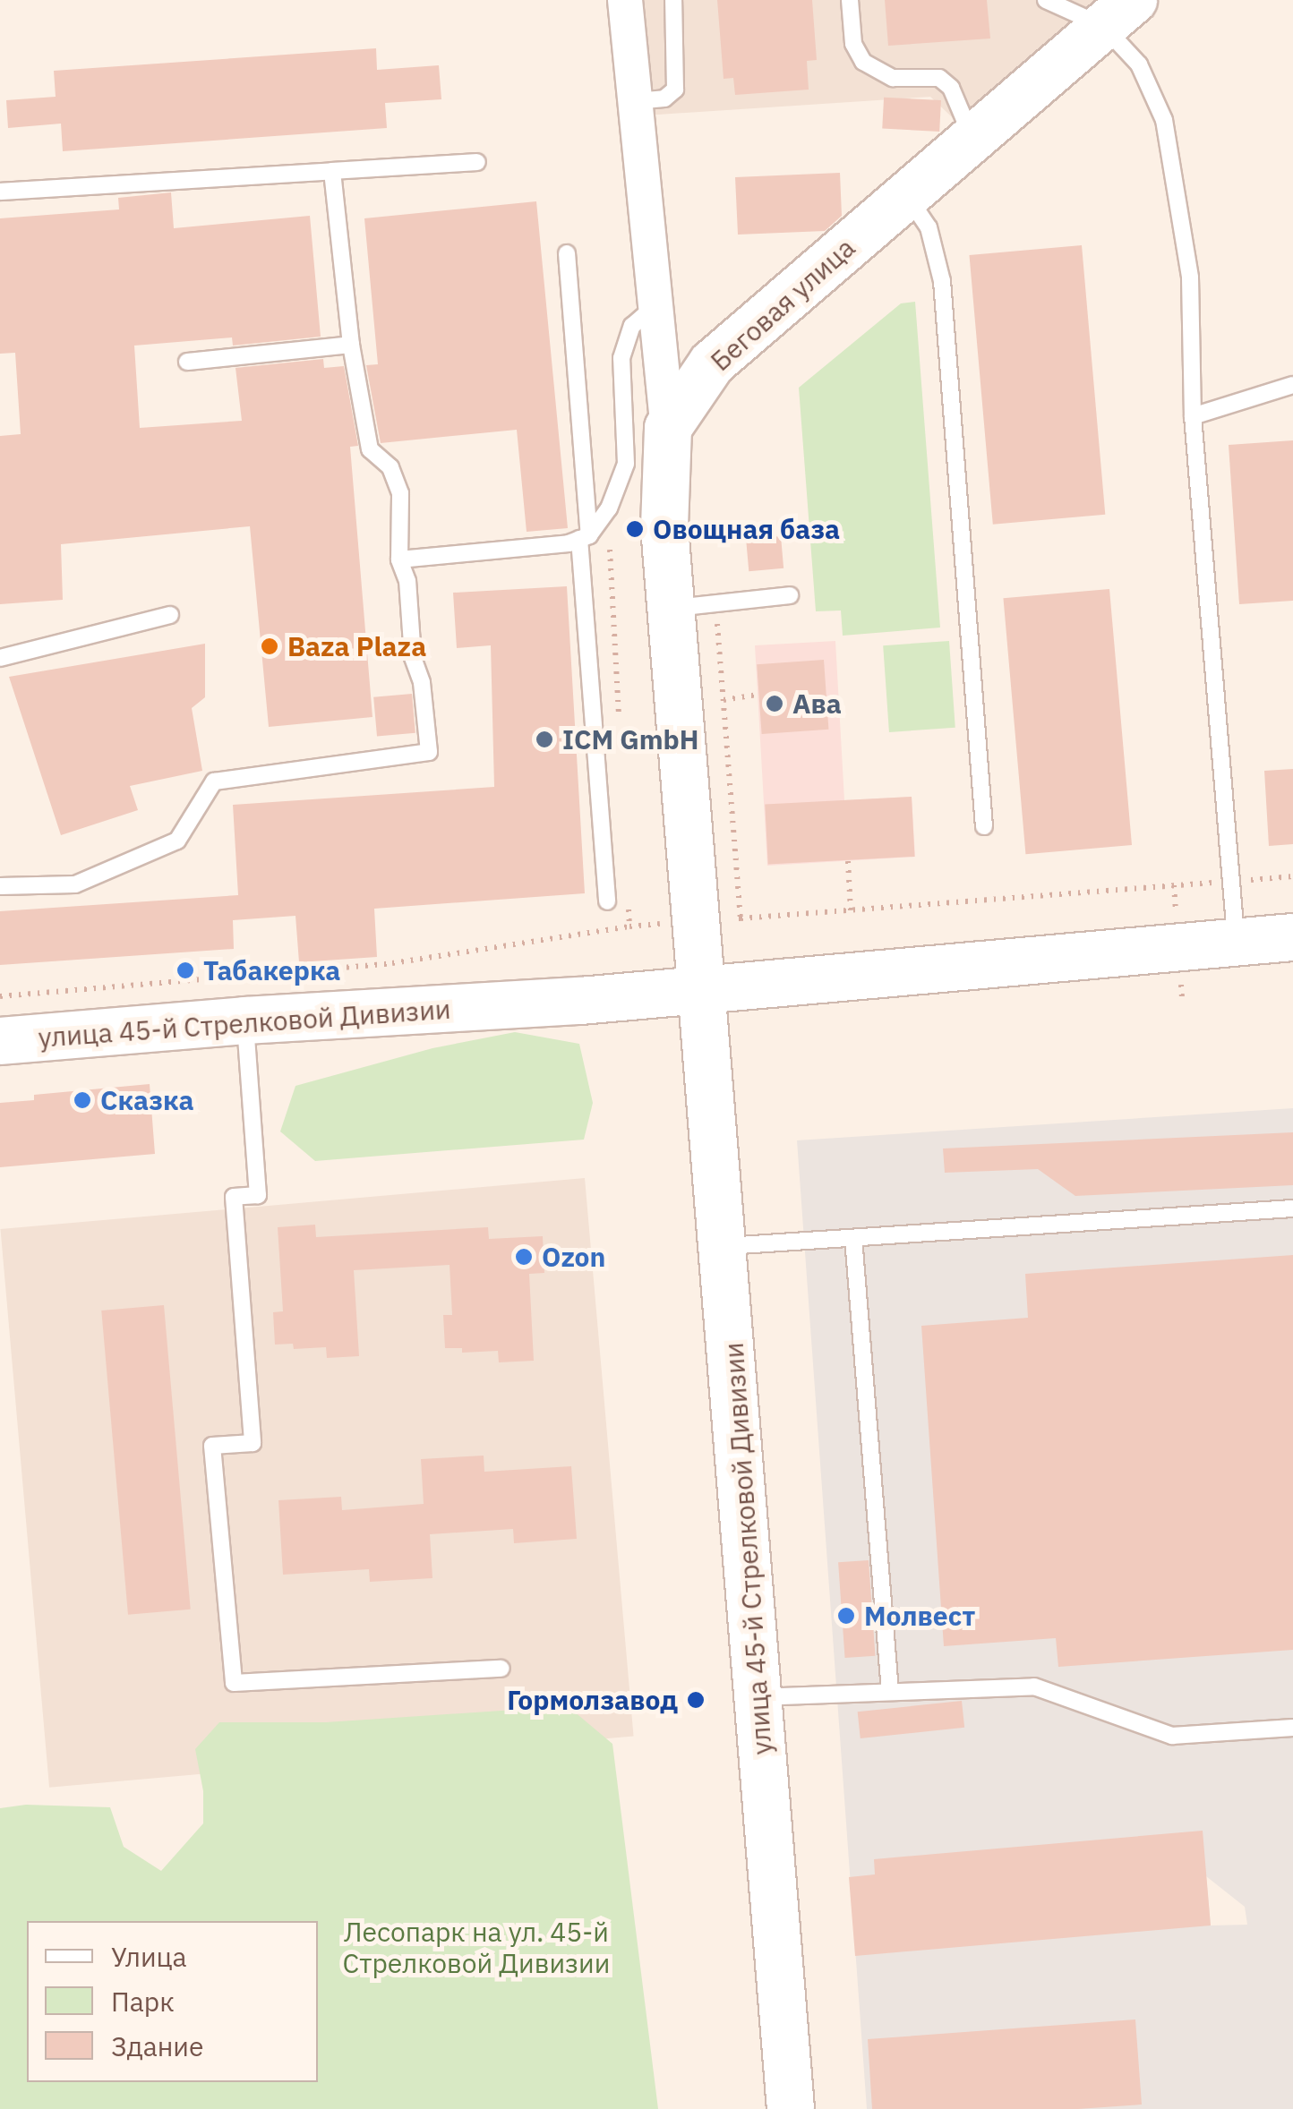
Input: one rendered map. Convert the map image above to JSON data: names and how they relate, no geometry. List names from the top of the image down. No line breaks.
{"streets":{"street":["Беговая улица","улица 45-й Стрелковой Дивизии"]},"parks":["Лесопарк на ул. 45-й Стрелковой Дивизии"],"places":["Овощная база","Baza Plaza","Ава","ICM GmbH","Табакерка","Сказка","Ozon","Молвест","Гормолзавод"],"legend":["Улица","Парк","Здание"]}
